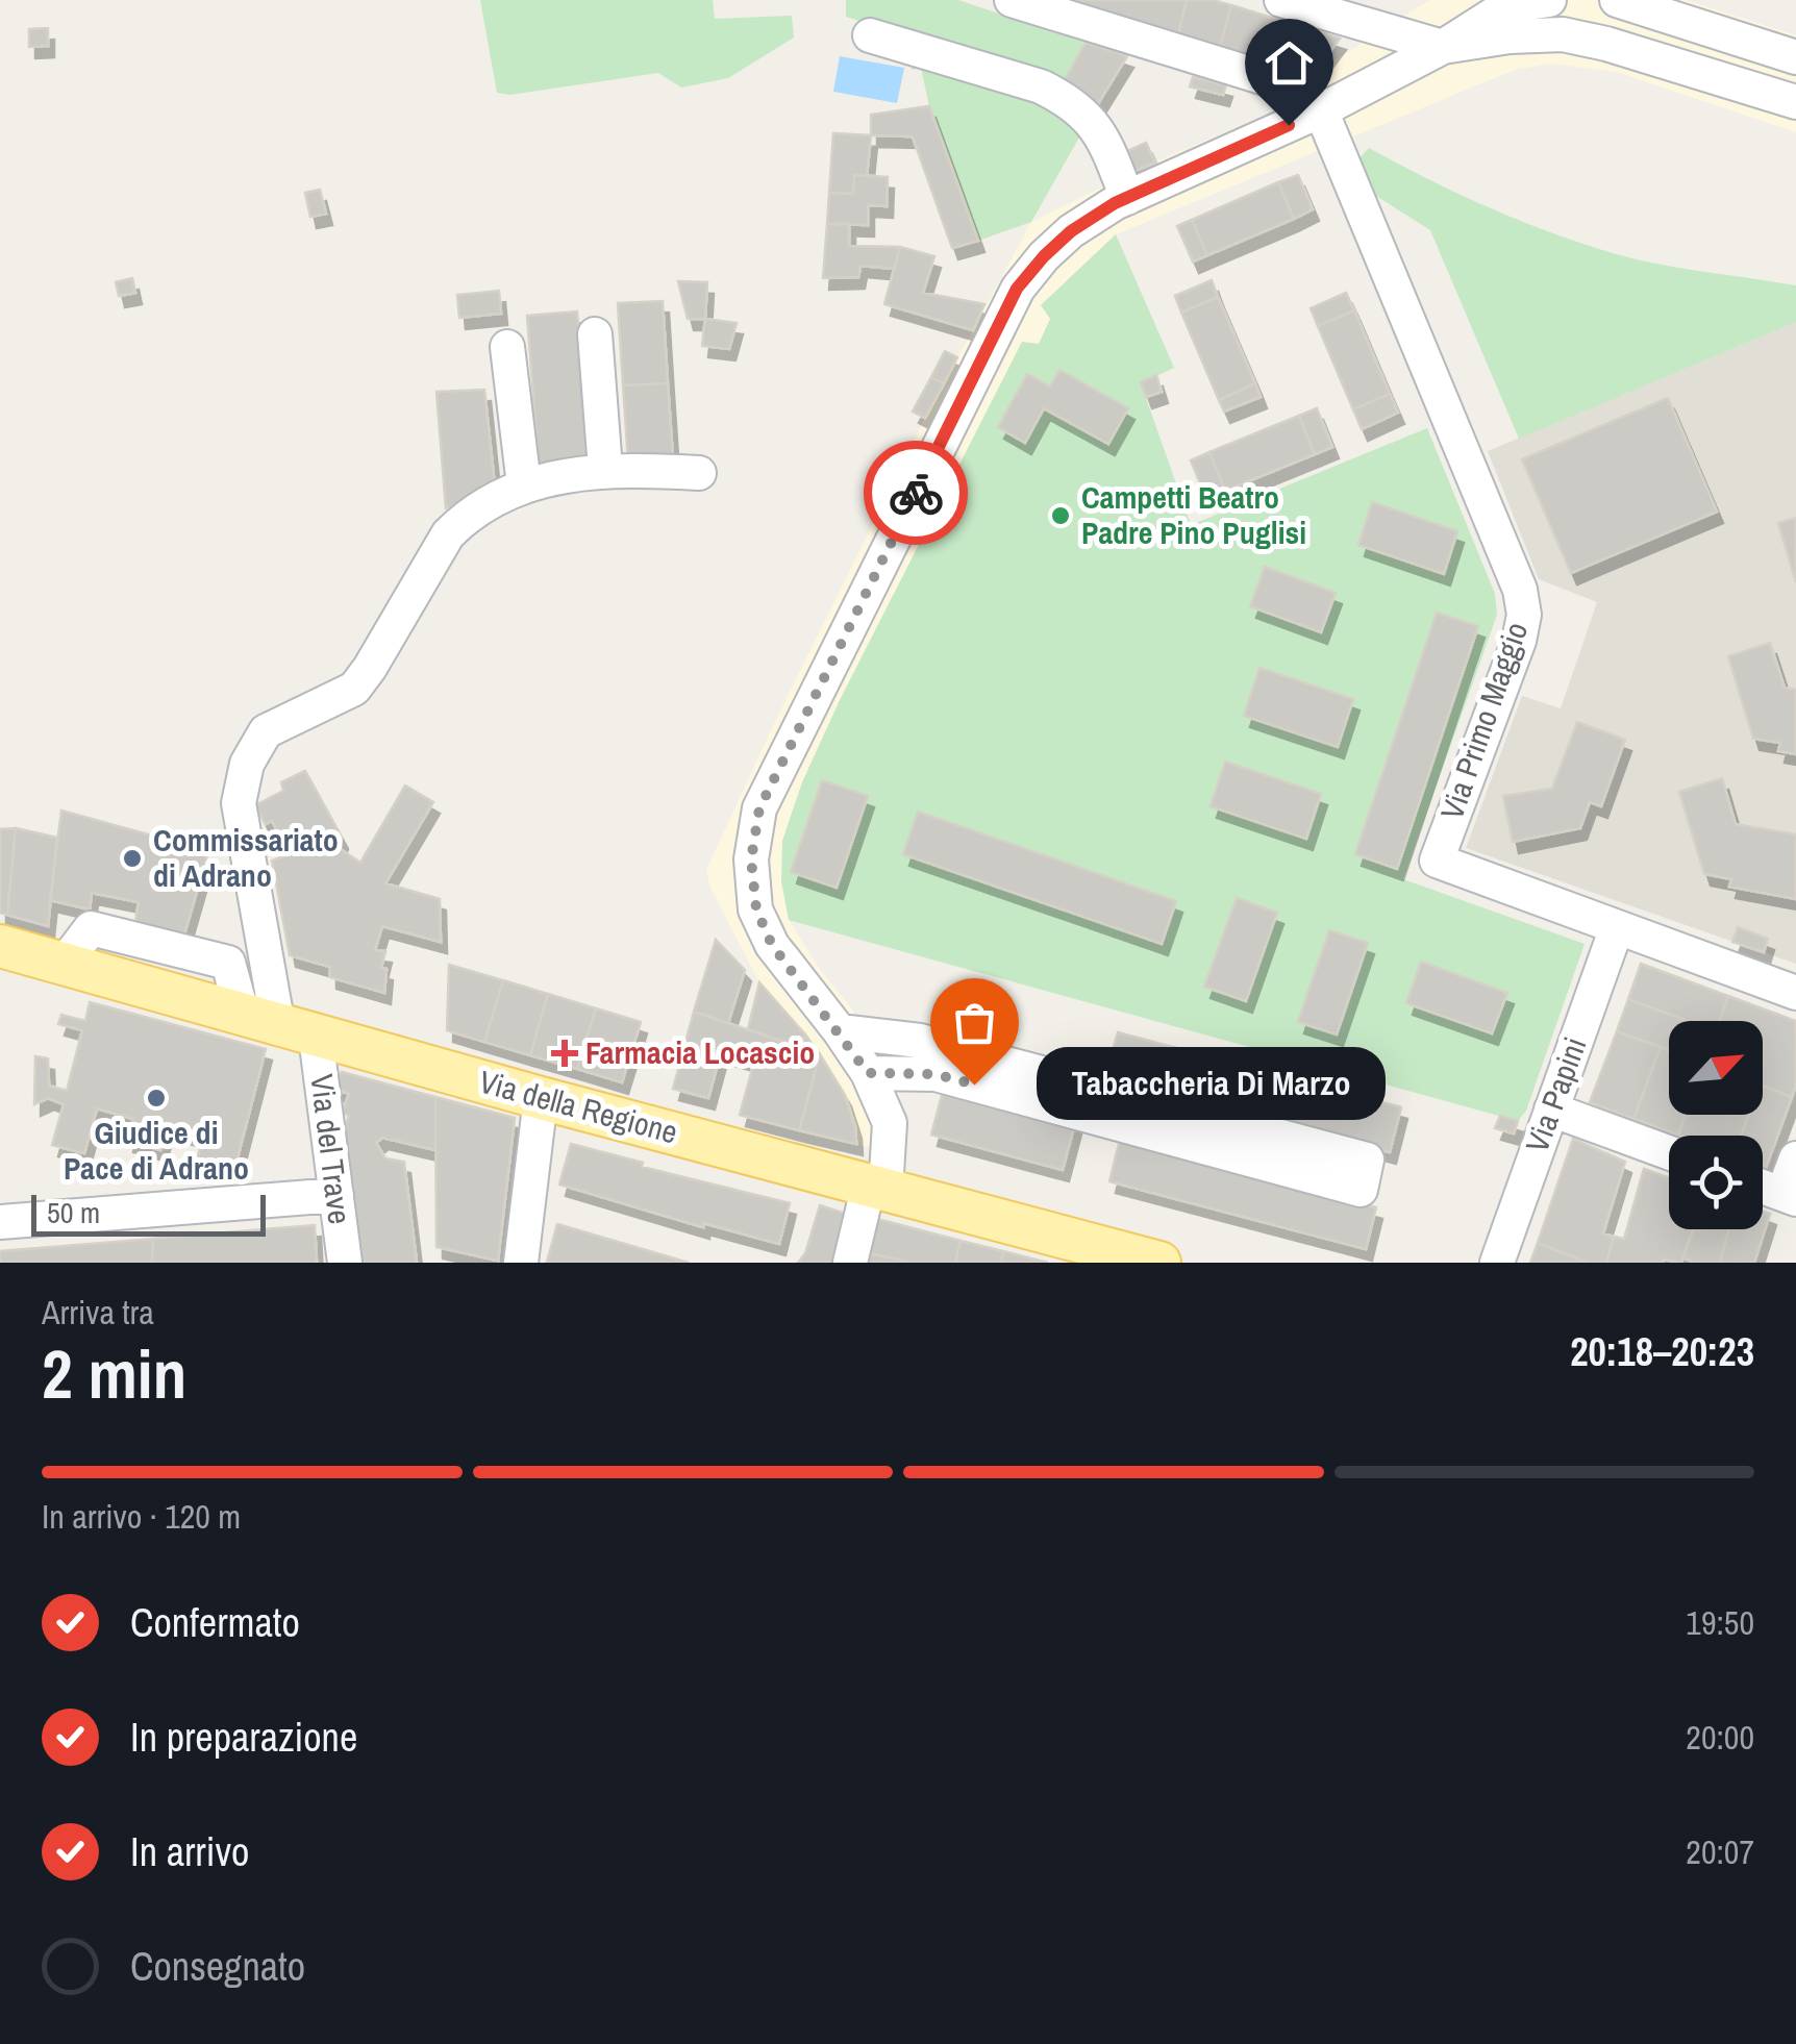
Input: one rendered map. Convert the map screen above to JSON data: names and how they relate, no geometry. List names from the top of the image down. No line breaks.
{"streets":{"main road":["Via della Regione"],"street":["Via Primo Maggio","Via Papini","Via del Trave"]},"crossings":[["Via Primo Maggio","Via Papini"],["Via della Regione","Via del Trave"]],"places":{"other":["Campetti Beatro Padre Pino Puglisi","Commissariato di Adrano","Tabaccheria Di Marzo","Giudice di Pace di Adrano"],"health":["Farmacia Locascio"]},"scale_bar":"50 m","north":"top right","page":{"bubble":"Tabaccheria Di Marzo","scale":"50 m","heading":["2 min","Arriva tra","20:18–20:23"],"bar":"In arrivo · 120 m","list":[["Confermato","19:50"],["In preparazione","20:00"],["In arrivo","20:07"],"Consegnato"]}}
